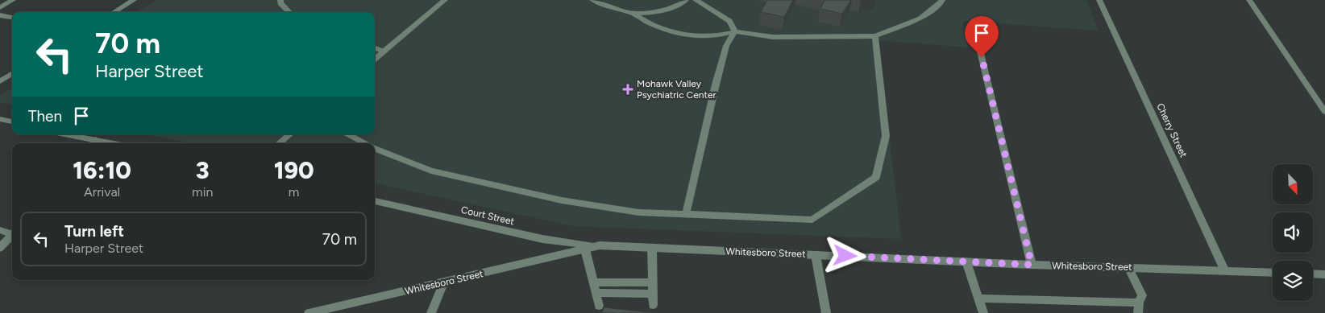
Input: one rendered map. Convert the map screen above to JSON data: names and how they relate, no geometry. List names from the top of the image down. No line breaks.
{"streets":{"street":["Cherry Street","Court Street","Whitesboro Street"]},"crossings":[["Cherry Street","Whitesboro Street"],["Court Street","Whitesboro Street"]],"places":{"health":["Mohawk Valley Psychiatric Center"]},"north":"bottom right","page":{"turn":["70 m","Harper Street"],"then":"Then","eta":["16:10","Arrival","3","min","190","m"],"list":[{"name":"Turn left","note":"Harper Street","value":"70 m"}]}}
